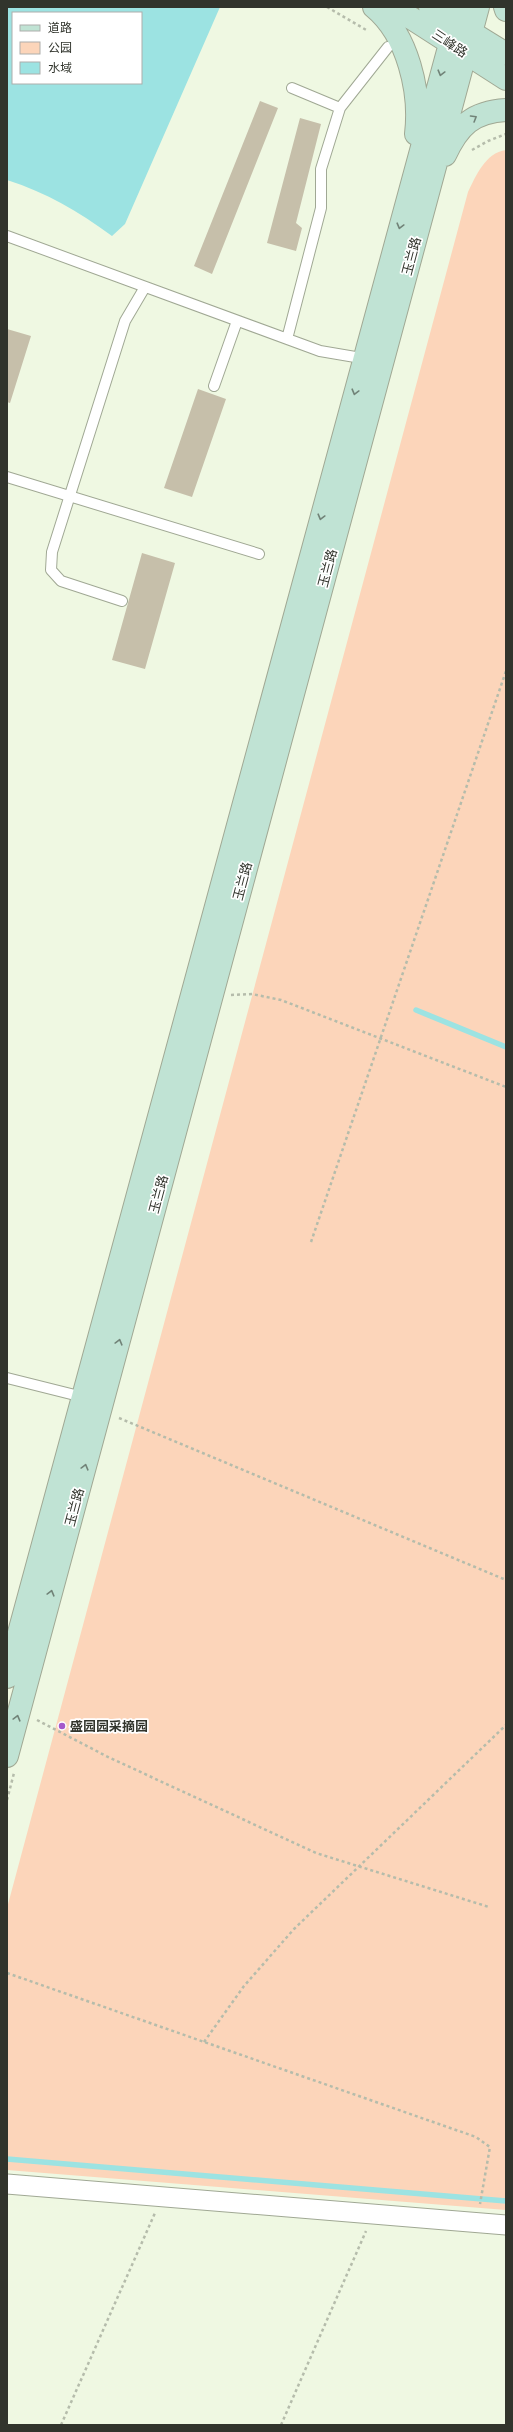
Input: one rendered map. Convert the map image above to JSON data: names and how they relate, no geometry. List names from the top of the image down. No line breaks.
{"streets":{"street":["三峰路","玉兰路"]},"crossings":[["三峰路","玉兰路"]],"places":["盛园园采摘园"],"legend":["道路","公园","水域"]}
